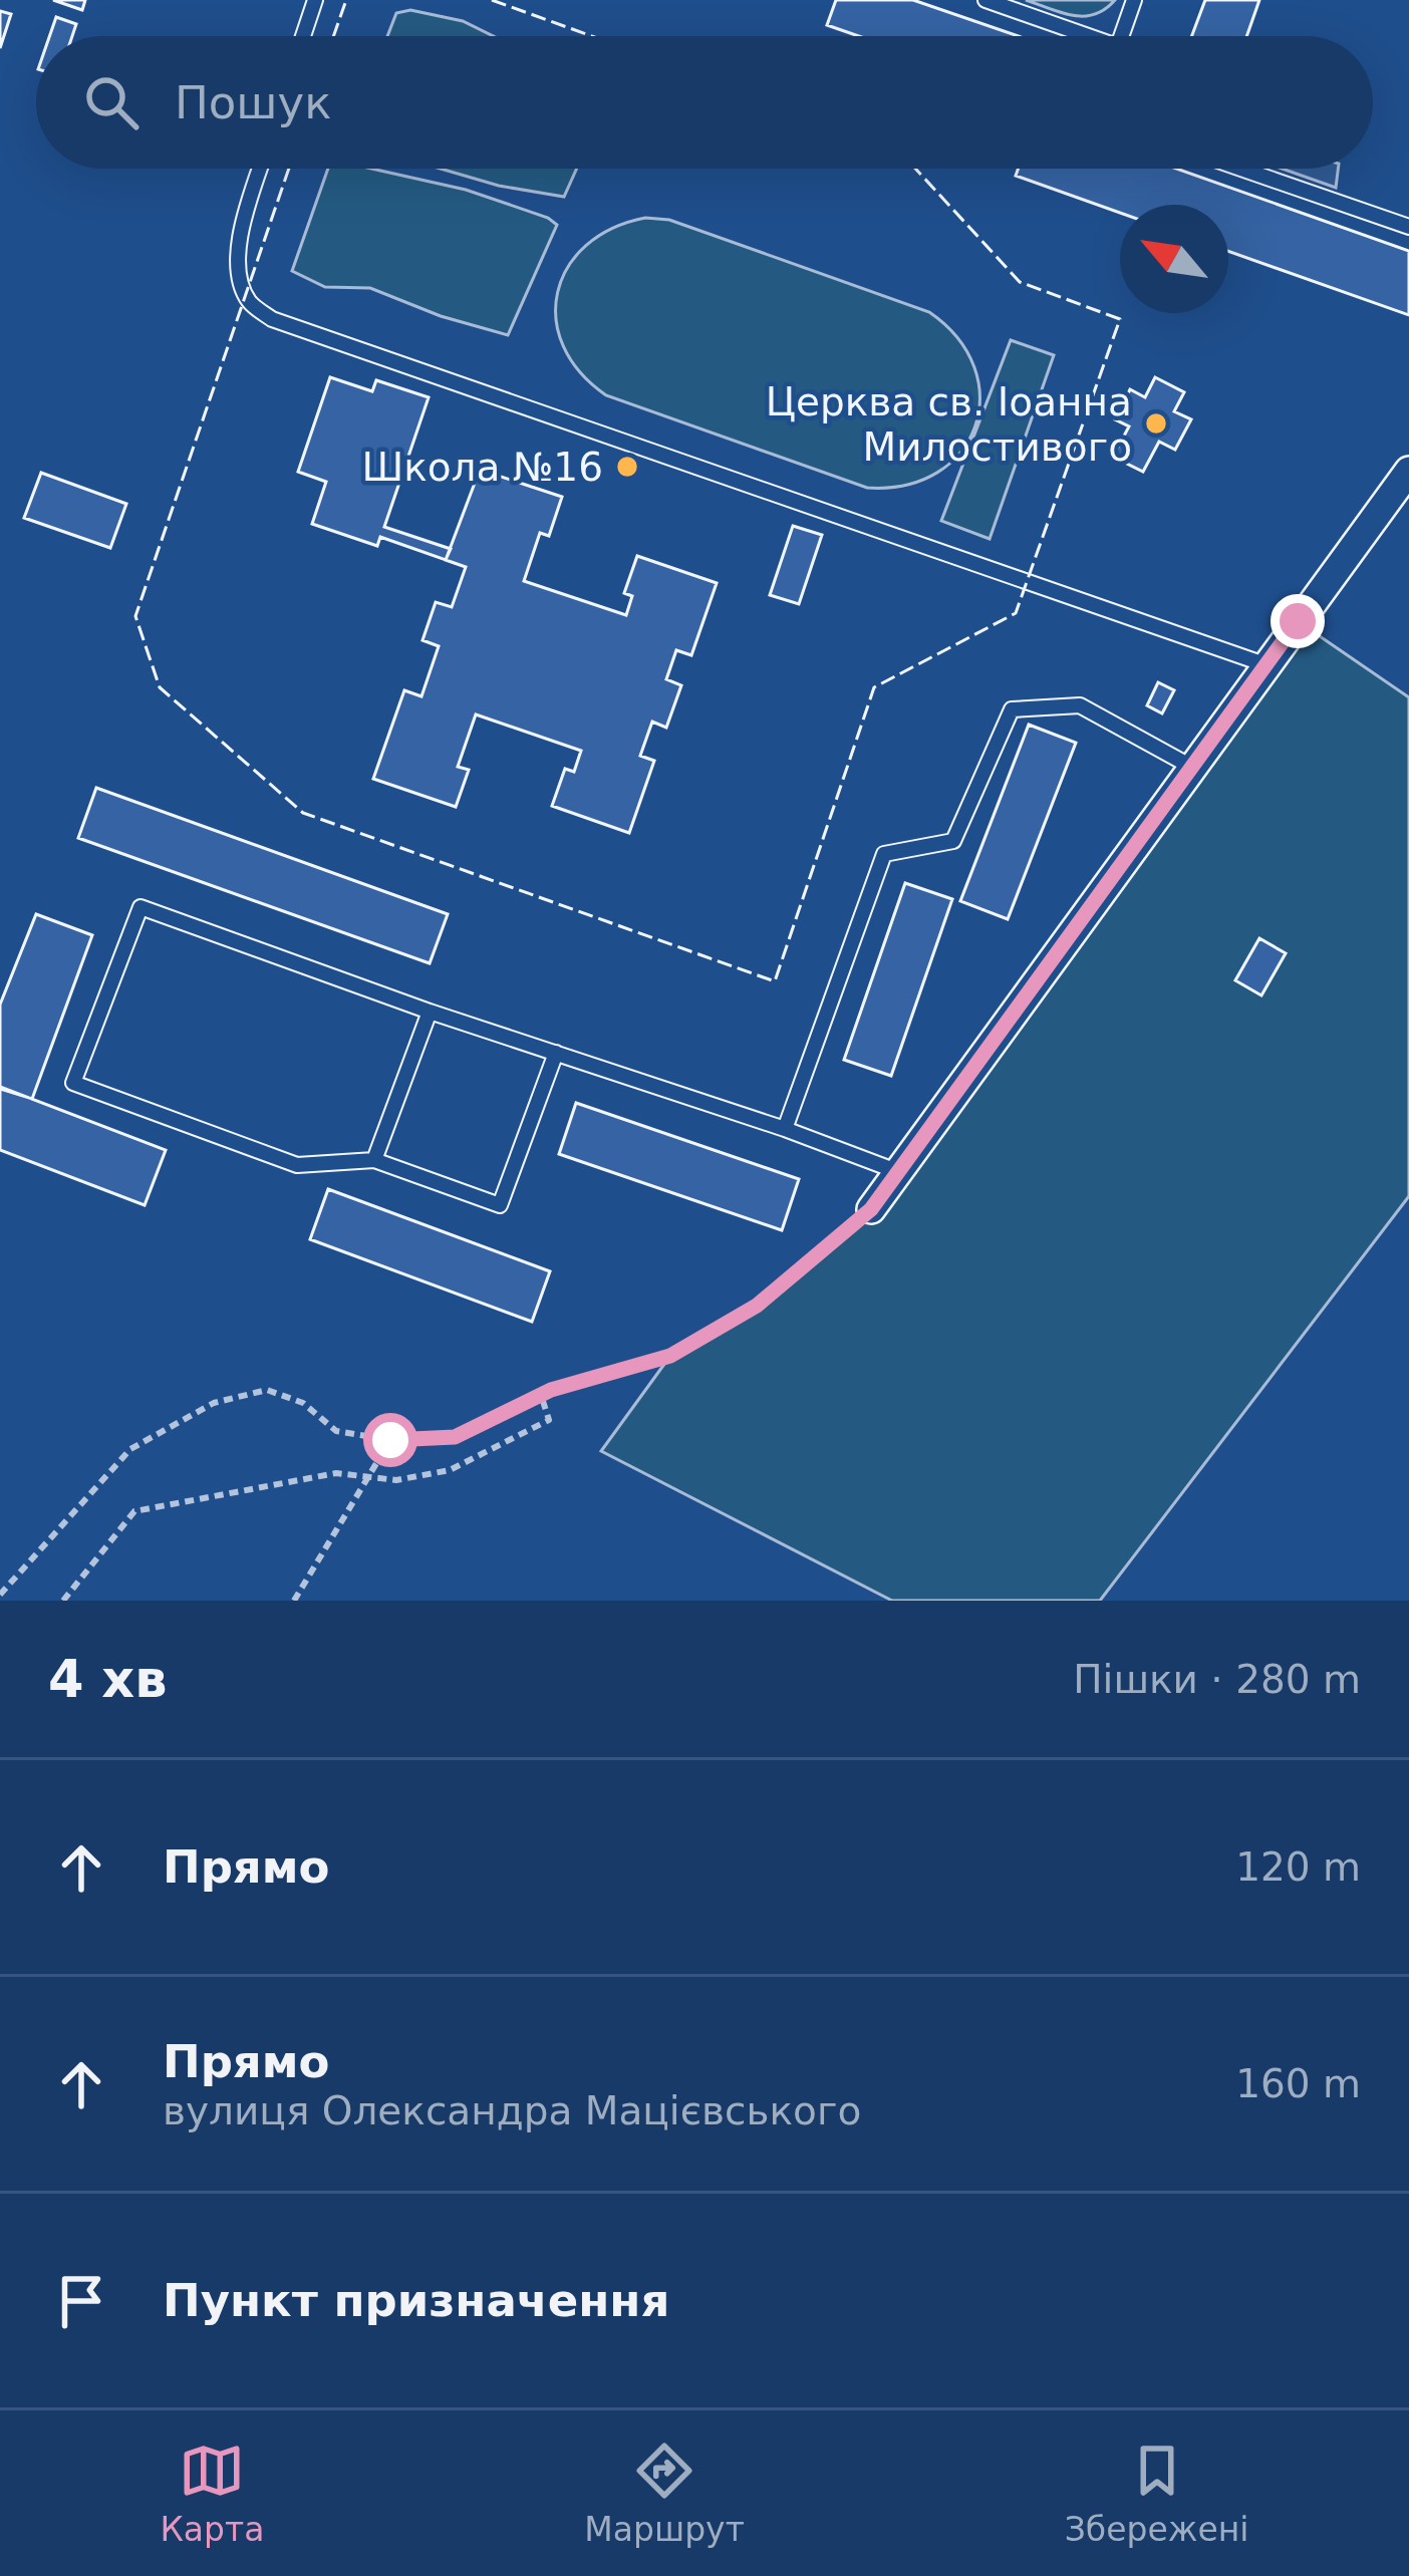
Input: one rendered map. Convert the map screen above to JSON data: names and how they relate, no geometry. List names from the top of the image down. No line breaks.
{"places":["Церква св. Іоанна Милостивого","Школа №16"],"north":"top left","page":{"search":"Пошук","heading":["4 хв","Пішки · 280 m"],"list":[["Прямо","120 m"],["Прямо","вулиця Олександра Мацієвського","160 m"],"Пункт призначення"],"nav":["Карта","Маршрут","Збережені"]}}
